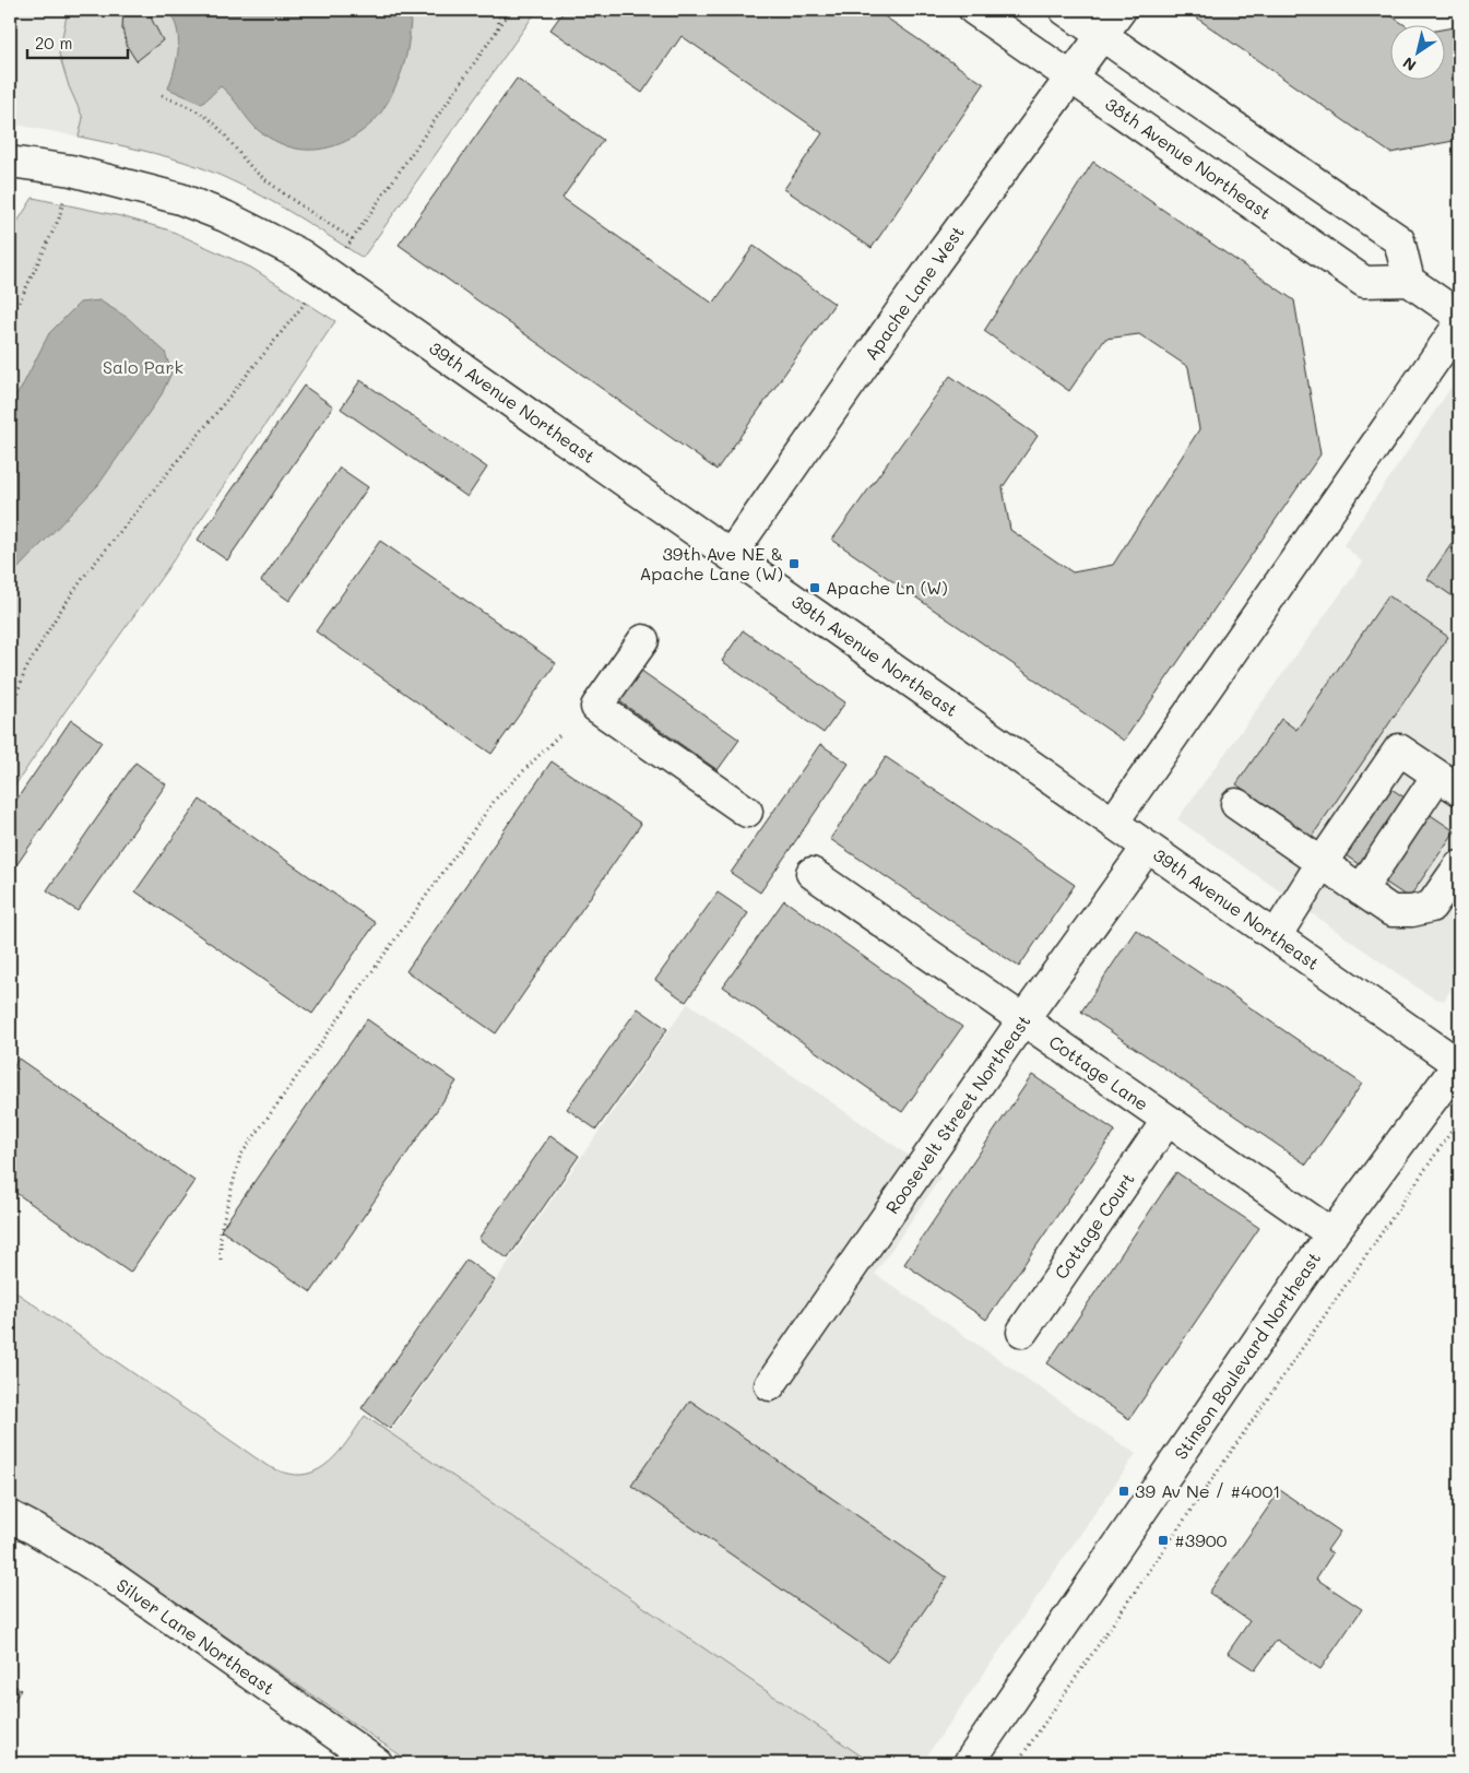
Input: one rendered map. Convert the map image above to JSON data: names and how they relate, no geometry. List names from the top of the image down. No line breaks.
{"streets":{"street":["38th Avenue Northeast","Apache Lane West","39th Avenue Northeast","Cottage Lane","Roosevelt Street Northeast","Cottage Court","Stinson Boulevard Northeast","Silver Lane Northeast"]},"crossings":[["38th Avenue Northeast","Apache Lane West"],["Apache Lane West","39th Avenue Northeast"],["39th Avenue Northeast","Roosevelt Street Northeast"],["39th Avenue Northeast","Stinson Boulevard Northeast"],["Cottage Lane","Roosevelt Street Northeast"],["Cottage Lane","Cottage Court"],["Cottage Lane","Stinson Boulevard Northeast"]],"parks":["Salo Park"],"places":{"transit":["39th Ave NE & Apache Lane (W)","Apache Ln (W)","39 Av Ne / #4001","#3900"]},"scale_bar":"20 m","north":"bottom left"}
